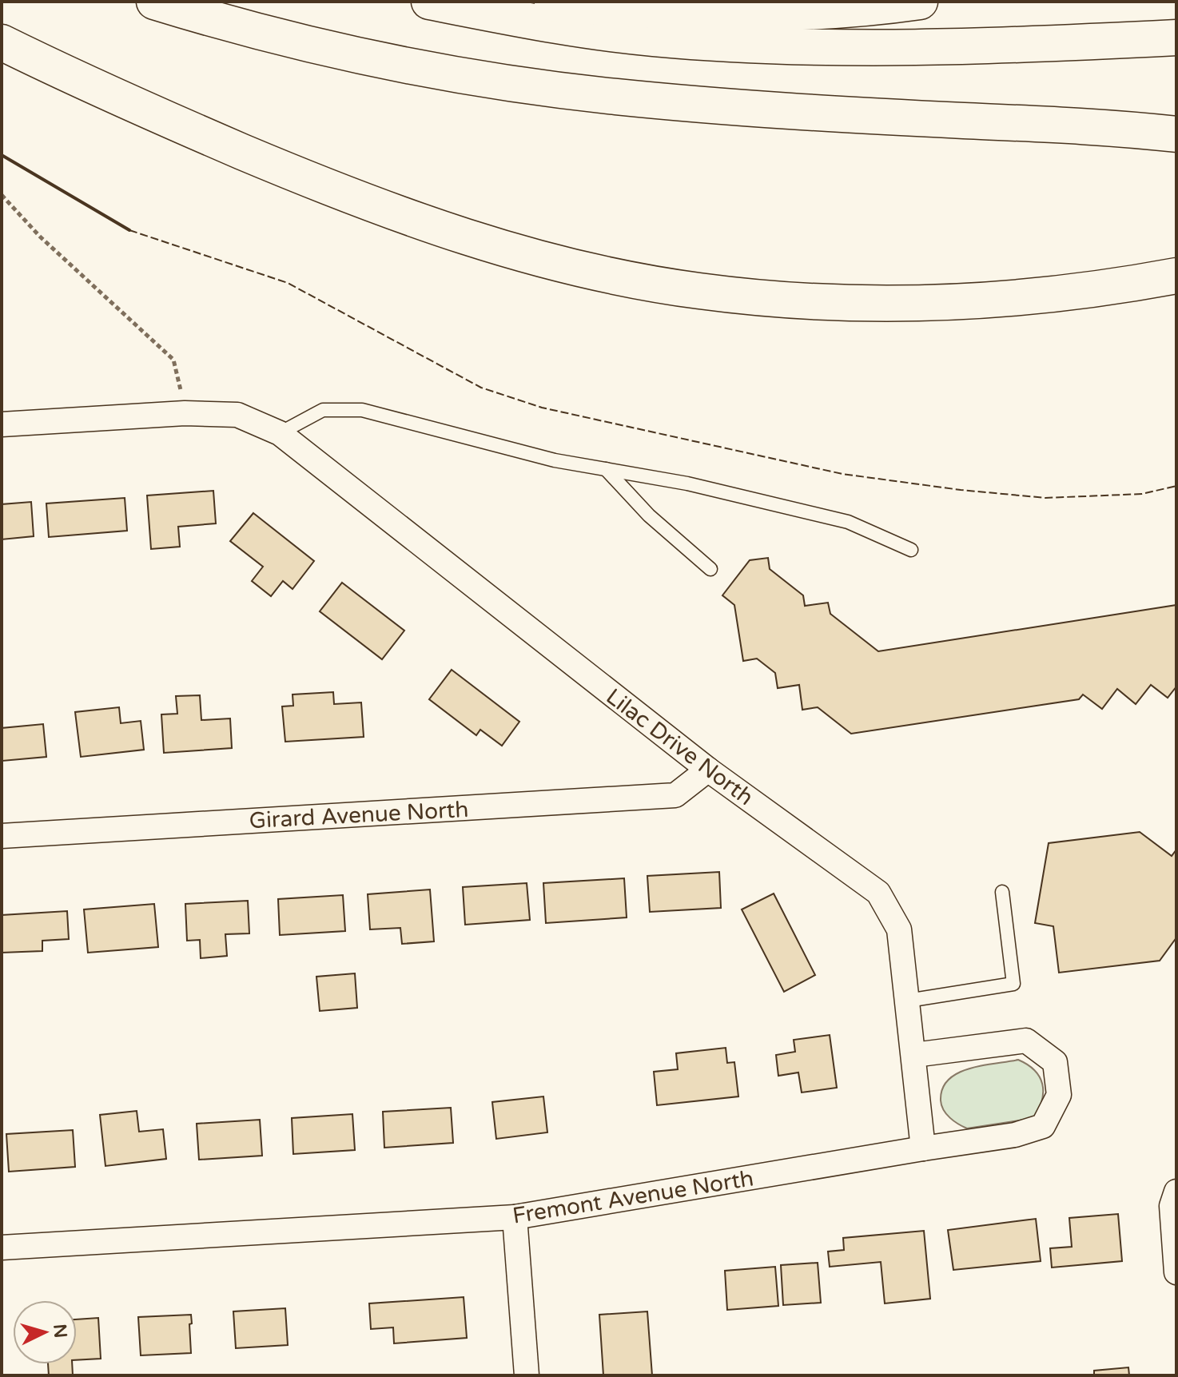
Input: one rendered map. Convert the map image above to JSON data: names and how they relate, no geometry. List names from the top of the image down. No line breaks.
{"streets":{"street":["Lilac Drive North","Girard Avenue North","Fremont Avenue North"]},"crossings":[["Lilac Drive North","Girard Avenue North"],["Lilac Drive North","Fremont Avenue North"]],"north":"right"}
